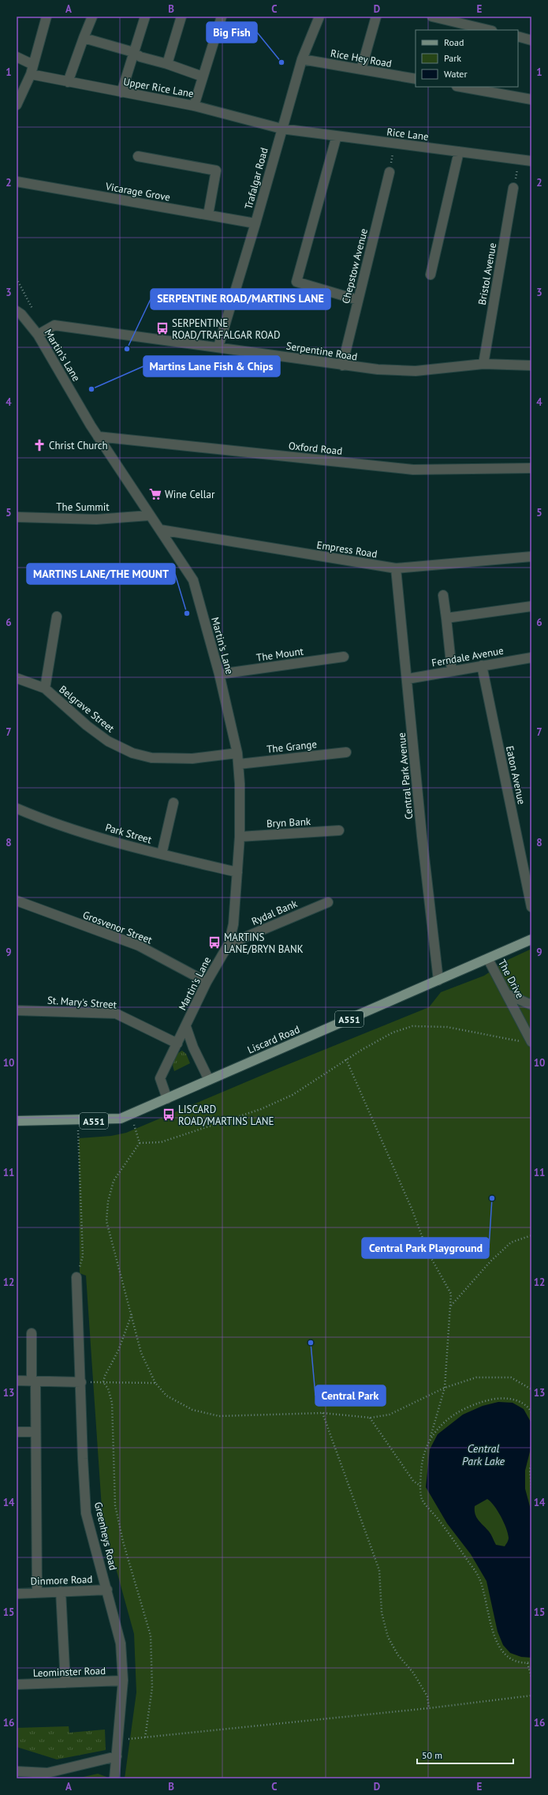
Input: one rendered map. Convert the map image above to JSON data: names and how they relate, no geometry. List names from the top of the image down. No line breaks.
{"streets":{"main road":["A551","Liscard Road"],"street":["Rice Hey Road","Upper Rice Lane","Rice Lane","Trafalgar Road","Vicarage Grove","Chepstow Avenue","Bristol Avenue","Serpentine Road","Martin's Lane","Oxford Road","The Summit","Empress Road","The Mount","Ferndale Avenue","Belgrave Street","The Grange","Eaton Avenue","Central Park Avenue","Bryn Bank","Park Street","Rydal Bank","Grosvenor Street","The Drive","St. Mary's Street","Greenheys Road","Dinmore Road","Leominster Road"]},"crossings":[["Rice Hey Road","Trafalgar Road"],["Upper Rice Lane","Rice Lane"],["Upper Rice Lane","Trafalgar Road"],["Rice Lane","Trafalgar Road"],["Trafalgar Road","Vicarage Grove"],["Trafalgar Road","Serpentine Road"],["Chepstow Avenue","Serpentine Road"],["Bristol Avenue","Serpentine Road"],["Serpentine Road","Martin's Lane"],["Martin's Lane","Oxford Road"],["Martin's Lane","The Summit"],["Martin's Lane","Empress Road"],["Martin's Lane","The Mount"],["Martin's Lane","Belgrave Street"],["Martin's Lane","The Grange"],["Martin's Lane","Bryn Bank"],["Martin's Lane","Park Street"],["Martin's Lane","Rydal Bank"],["Martin's Lane","Grosvenor Street"],["Martin's Lane","St. Mary's Street"],["Martin's Lane","Liscard Road"],["Empress Road","Central Park Avenue"],["Ferndale Avenue","Eaton Avenue"],["Ferndale Avenue","Central Park Avenue"],["Central Park Avenue","Liscard Road"],["The Drive","Liscard Road"],["Greenheys Road","Dinmore Road"],["Greenheys Road","Leominster Road"]],"water":["Central Park Lake"],"places":{"other":["Big Fish","SERPENTINE ROAD/MARTINS LANE","Martins Lane Fish & Chips","MARTINS LANE/THE MOUNT","Central Park Playground","Central Park"],"bus stop":["SERPENTINE ROAD/TRAFALGAR ROAD","MARTINS LANE/BRYN BANK","LISCARD ROAD/MARTINS LANE"],"church":["Christ Church"],"supermarket":["Wine Cellar"]},"legend":["Road","Park","Water"],"scale_bar":"50 m","grid":{"columns":["A","B","C","D","E"],"rows":["1","2","3","4","5","6","7","8","9","10","11","12","13","14","15","16"]}}
